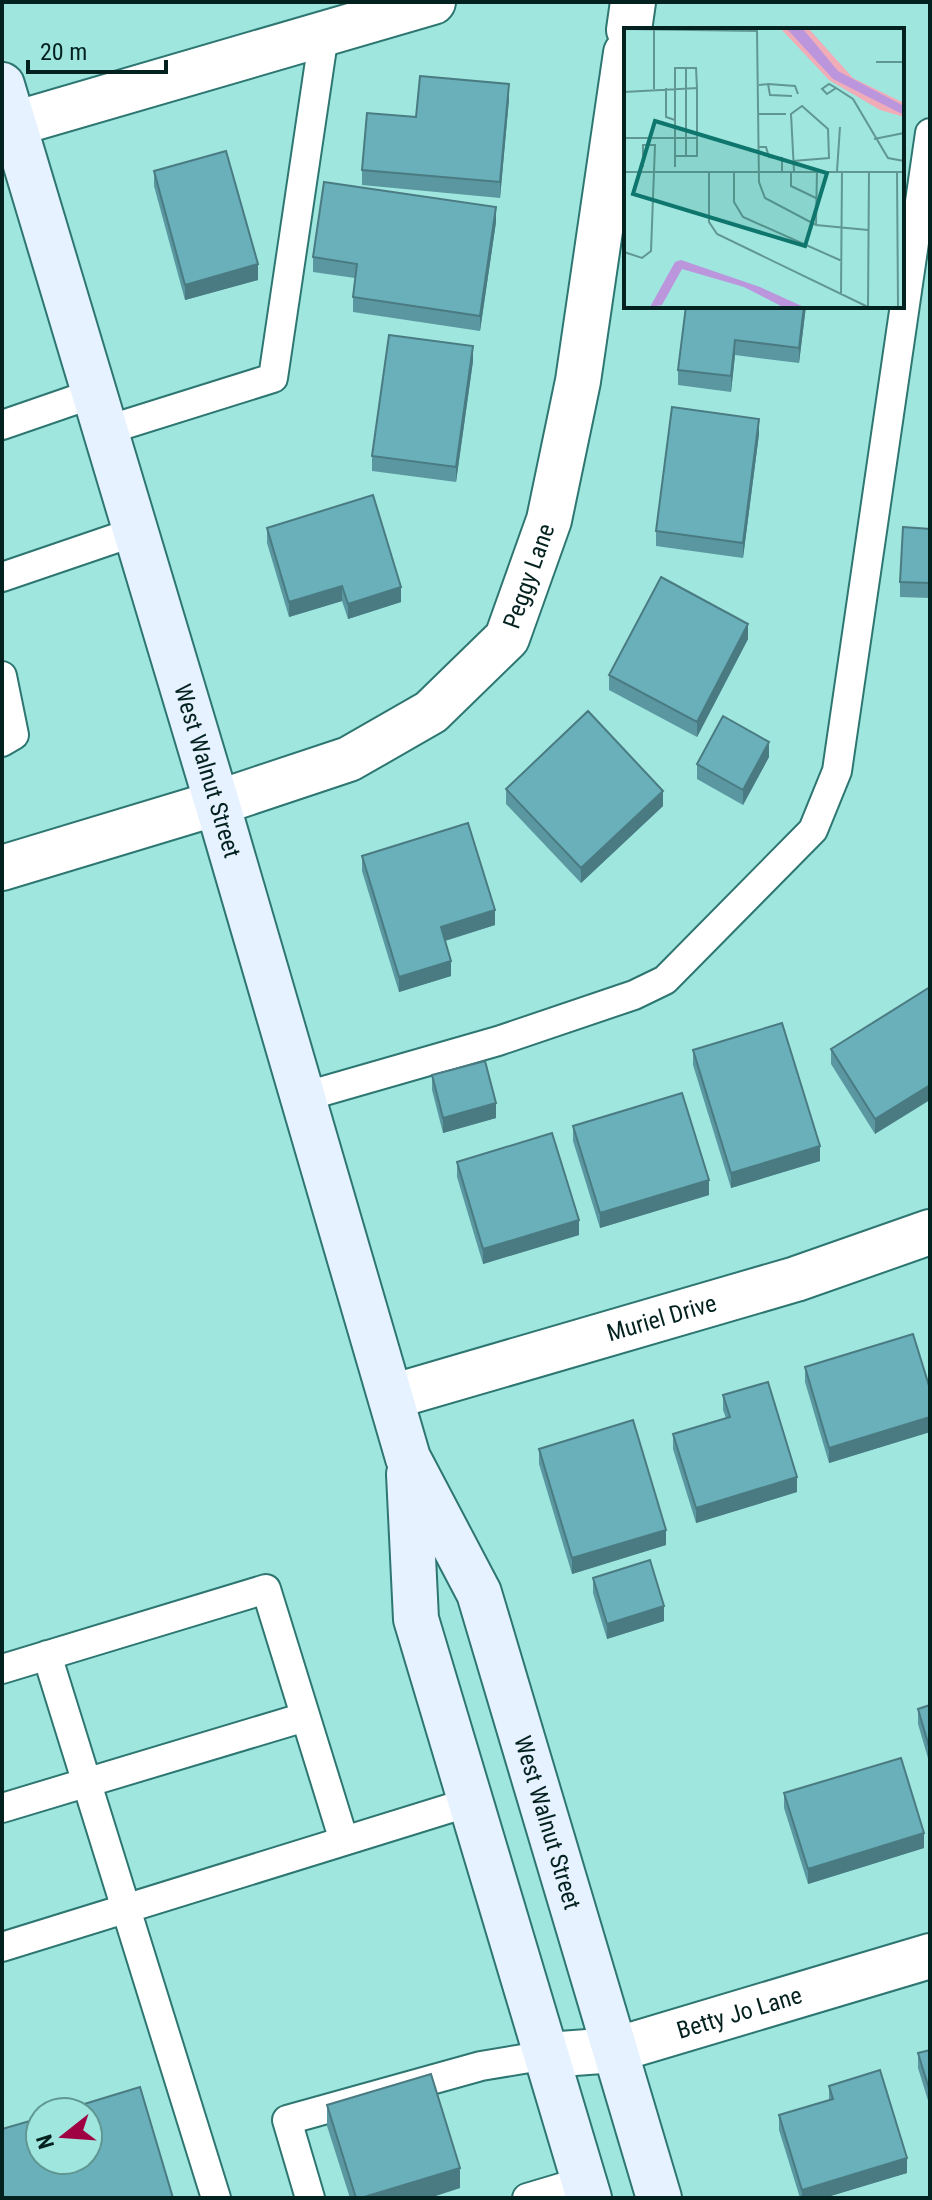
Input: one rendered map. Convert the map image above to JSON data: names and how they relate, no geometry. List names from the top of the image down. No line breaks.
{"streets":{"main road":["West Walnut Street"],"street":["Peggy Lane","Muriel Drive","Betty Jo Lane"]},"crossings":[["Peggy Lane","West Walnut Street"],["West Walnut Street","Muriel Drive"],["West Walnut Street","Betty Jo Lane"]],"scale_bar":"20 m","north":"left"}
